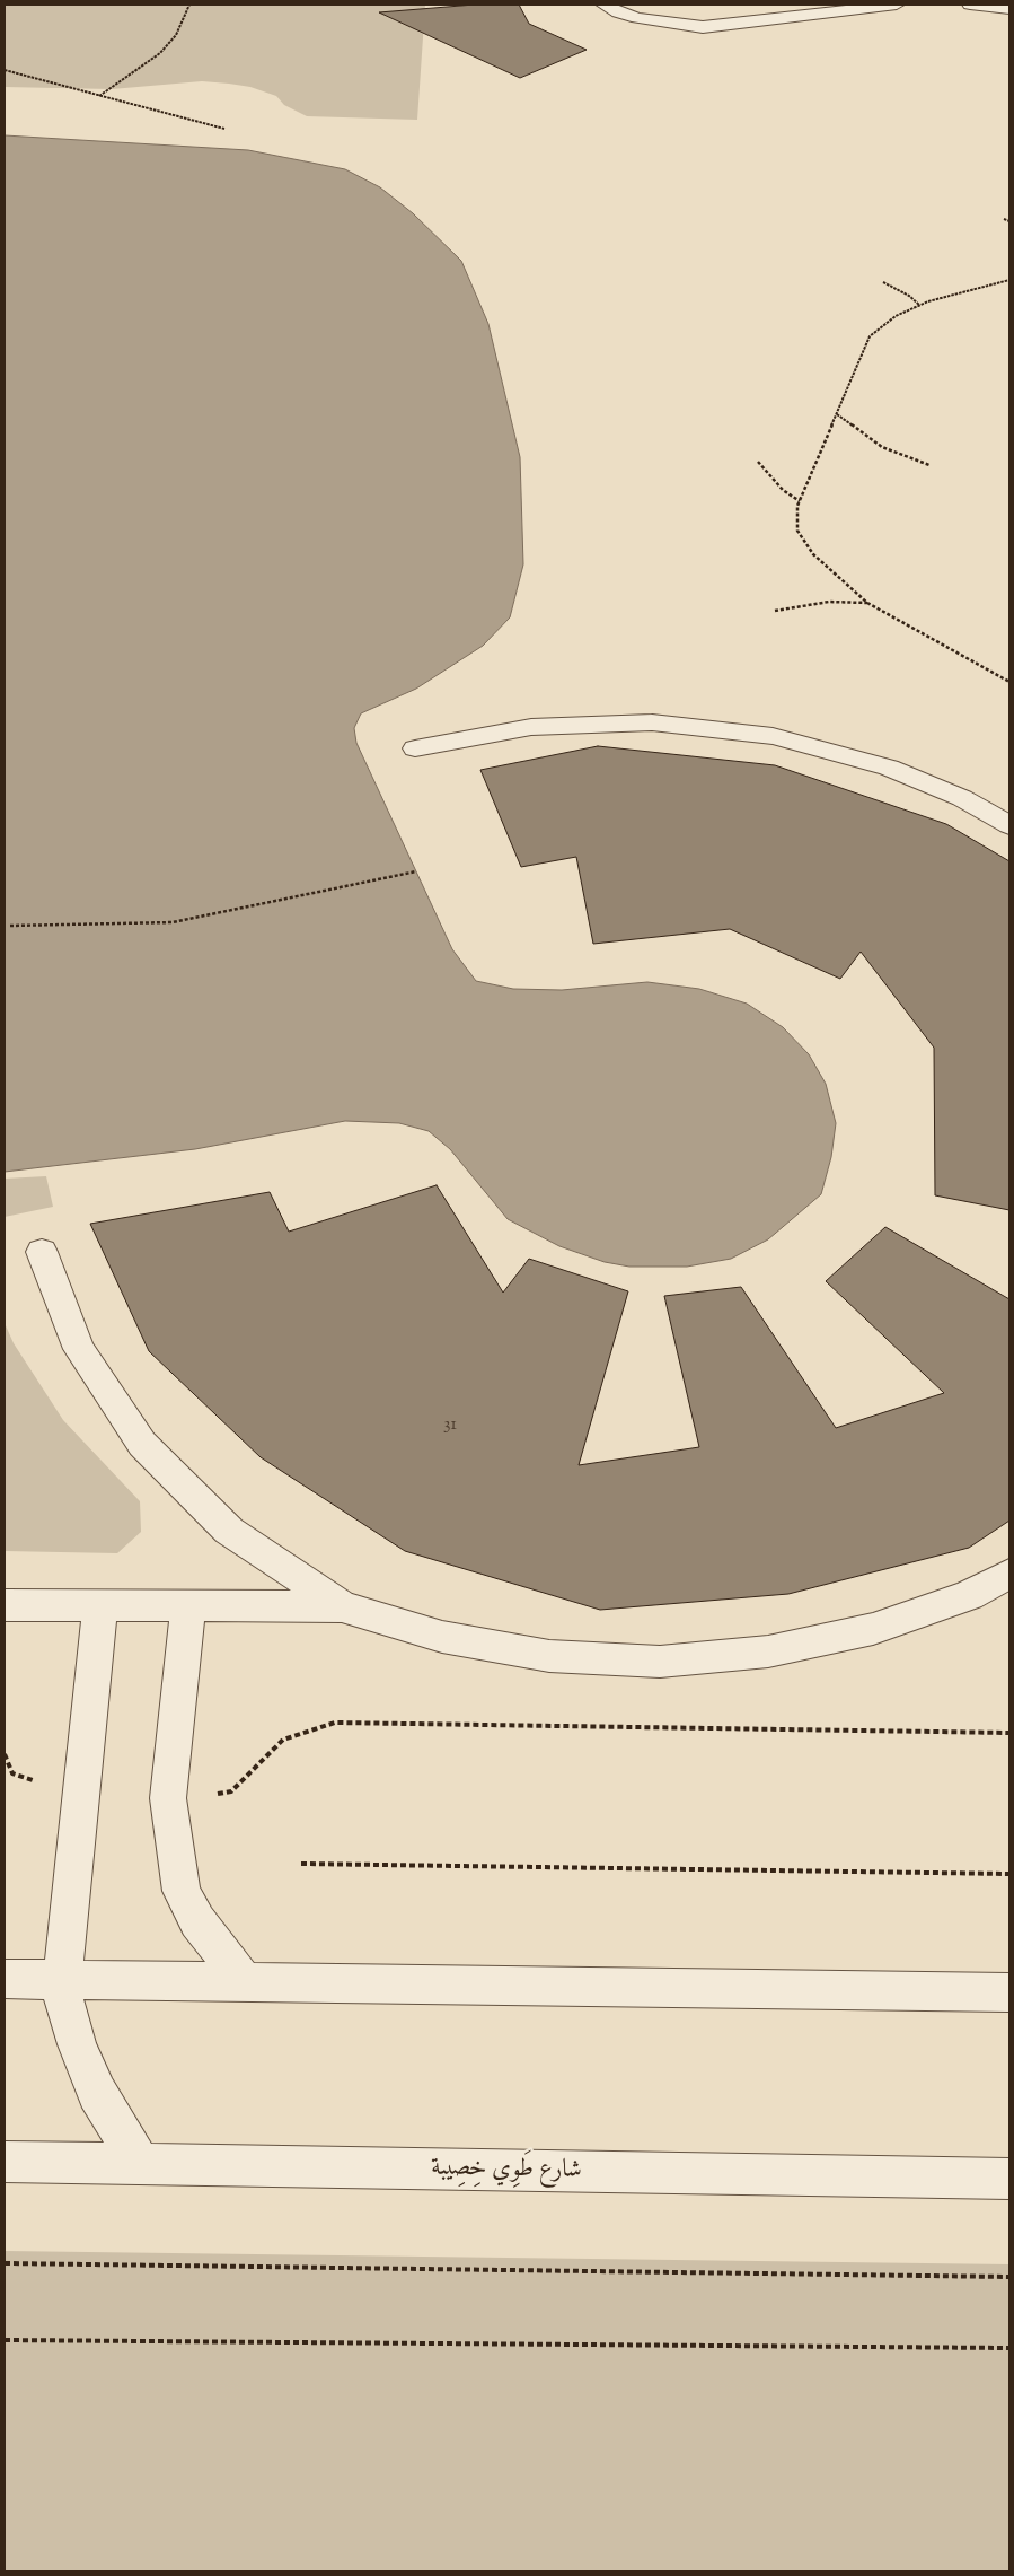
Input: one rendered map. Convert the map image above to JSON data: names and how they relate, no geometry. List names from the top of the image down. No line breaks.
{"streets":{"street":["شارع طَوِي خِصِيبة"]},"house_numbers":["31"]}
